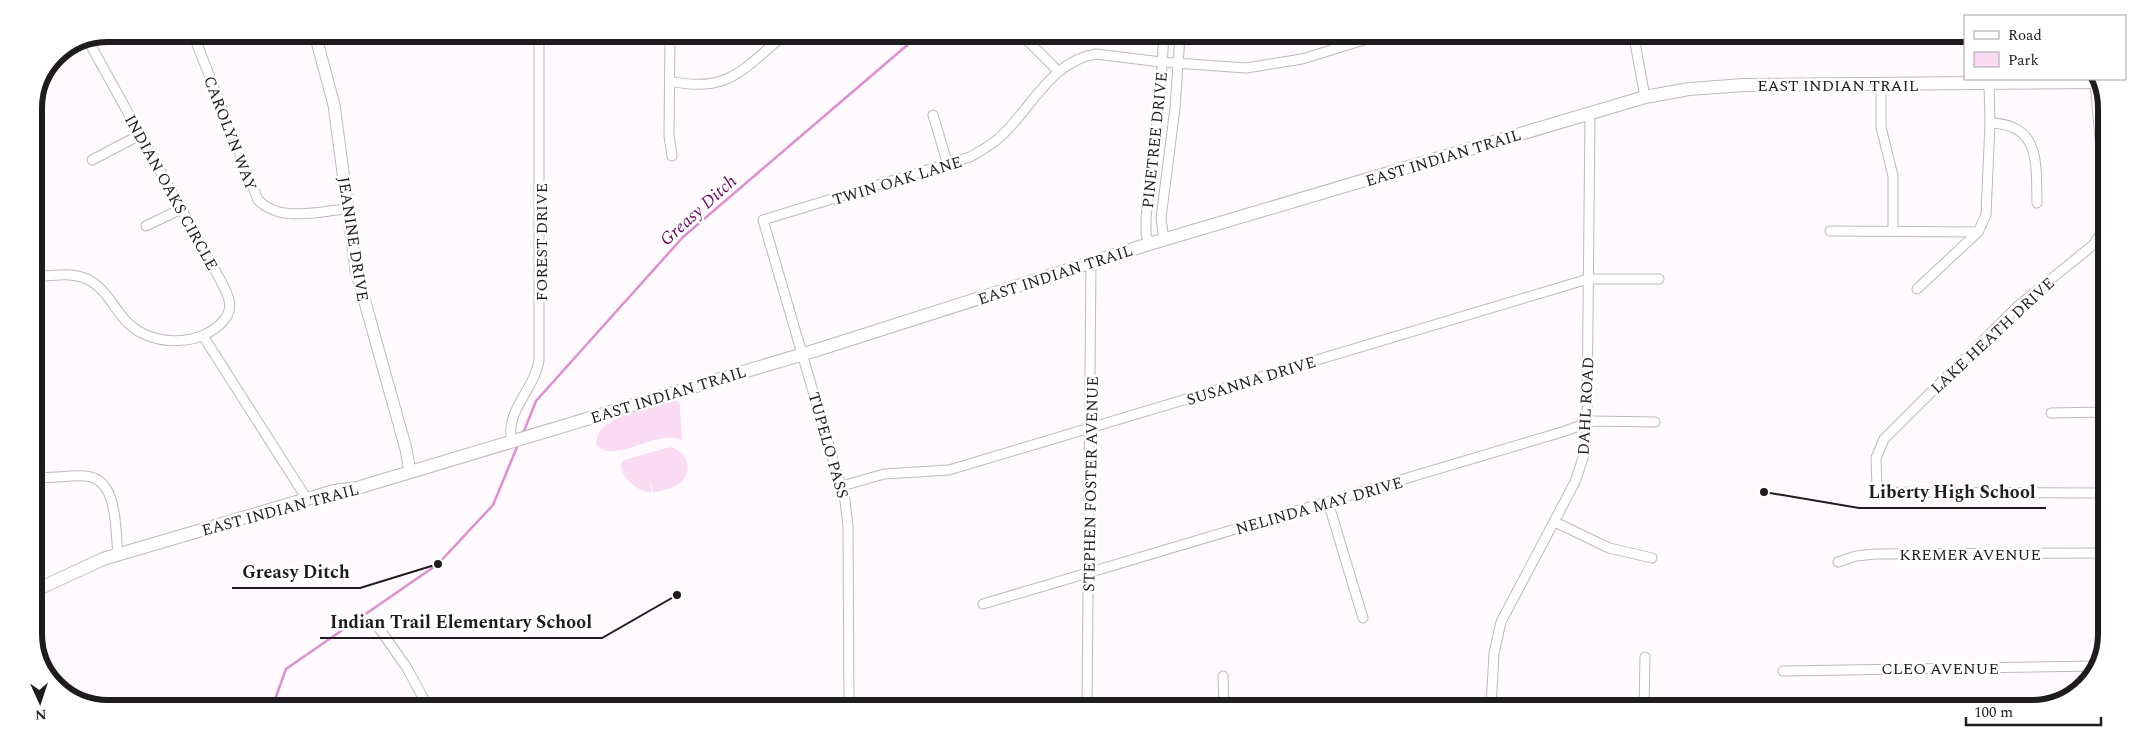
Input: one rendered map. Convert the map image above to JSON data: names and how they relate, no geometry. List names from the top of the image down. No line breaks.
{"streets":{"main road":["EAST INDIAN TRAIL"],"street":["CAROLYN WAY","PINETREE DRIVE","TWIN OAK LANE","INDIAN OAKS CIRCLE","JEANINE DRIVE","FOREST DRIVE","LAKE HEATH DRIVE","SUSANNA DRIVE","DAHL ROAD","TUPELO PASS","STEPHEN FOSTER AVENUE","NELINDA MAY DRIVE","KREMER AVENUE","CLEO AVENUE"]},"crossings":[["EAST INDIAN TRAIL","PINETREE DRIVE"],["EAST INDIAN TRAIL","JEANINE DRIVE"],["EAST INDIAN TRAIL","FOREST DRIVE"],["EAST INDIAN TRAIL","DAHL ROAD"],["EAST INDIAN TRAIL","TUPELO PASS"],["EAST INDIAN TRAIL","STEPHEN FOSTER AVENUE"],["CAROLYN WAY","JEANINE DRIVE"],["PINETREE DRIVE","TWIN OAK LANE"],["TWIN OAK LANE","TUPELO PASS"],["SUSANNA DRIVE","DAHL ROAD"],["SUSANNA DRIVE","TUPELO PASS"],["SUSANNA DRIVE","STEPHEN FOSTER AVENUE"],["DAHL ROAD","NELINDA MAY DRIVE"],["STEPHEN FOSTER AVENUE","NELINDA MAY DRIVE"]],"water":["Greasy Ditch"],"places":["Liberty High School","Greasy Ditch","Indian Trail Elementary School"],"legend":["Road","Park"],"scale_bar":"100 m","north":"bottom"}
